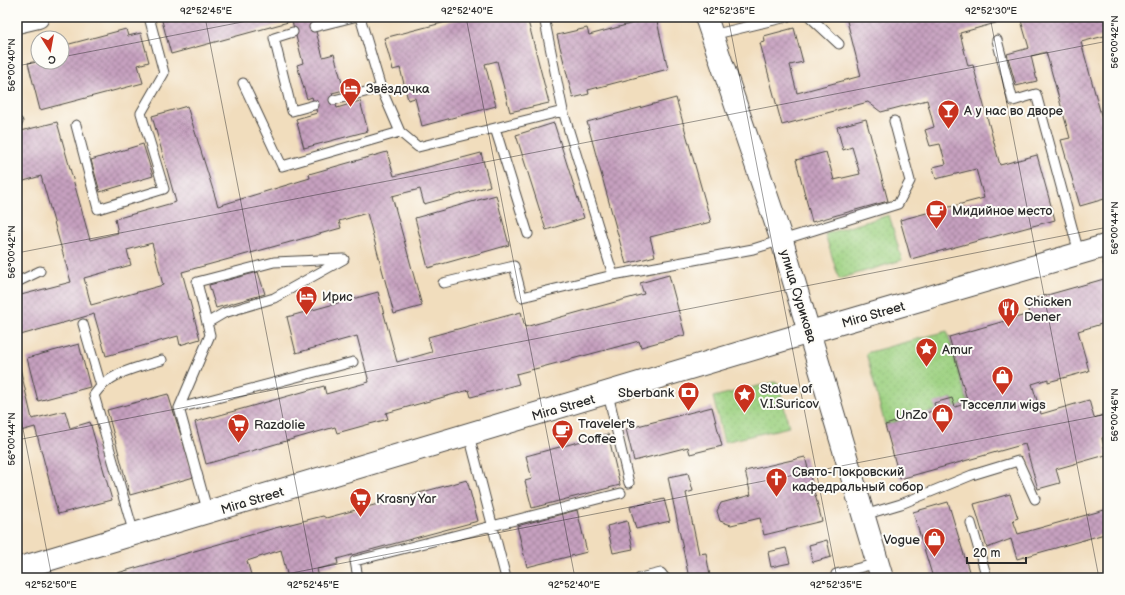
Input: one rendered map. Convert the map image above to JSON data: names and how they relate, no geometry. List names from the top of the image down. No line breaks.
{"streets":{"main road":["улица Сурикова","Mira Street"]},"crossings":[["улица Сурикова","Mira Street"]],"places":{"hotel":["Звёздочка","Ирис"],"bar":["А у нас во дворе"],"cafe":["Мидийное место","Traveler's Coffee"],"restaurant":["Chicken Dener"],"place":["Amur","Statue of V.I.Suricov"],"shop":["Тэсселли wigs","UnZo","Vogue"],"bank":["Sberbank"],"supermarket":["Razdolie","Krasny Yar"],"church":["Свято-Покровский кафедральный собор"]},"scale_bar":"20 m","north":"bottom","coordinates":["92°52'45\"E","92°52'40\"E","92°52'35\"E","92°52'30\"E","56°00'42\"N","56°00'40\"N","56°00'44\"N","56°00'46\"N","92°52'50\"E"]}
